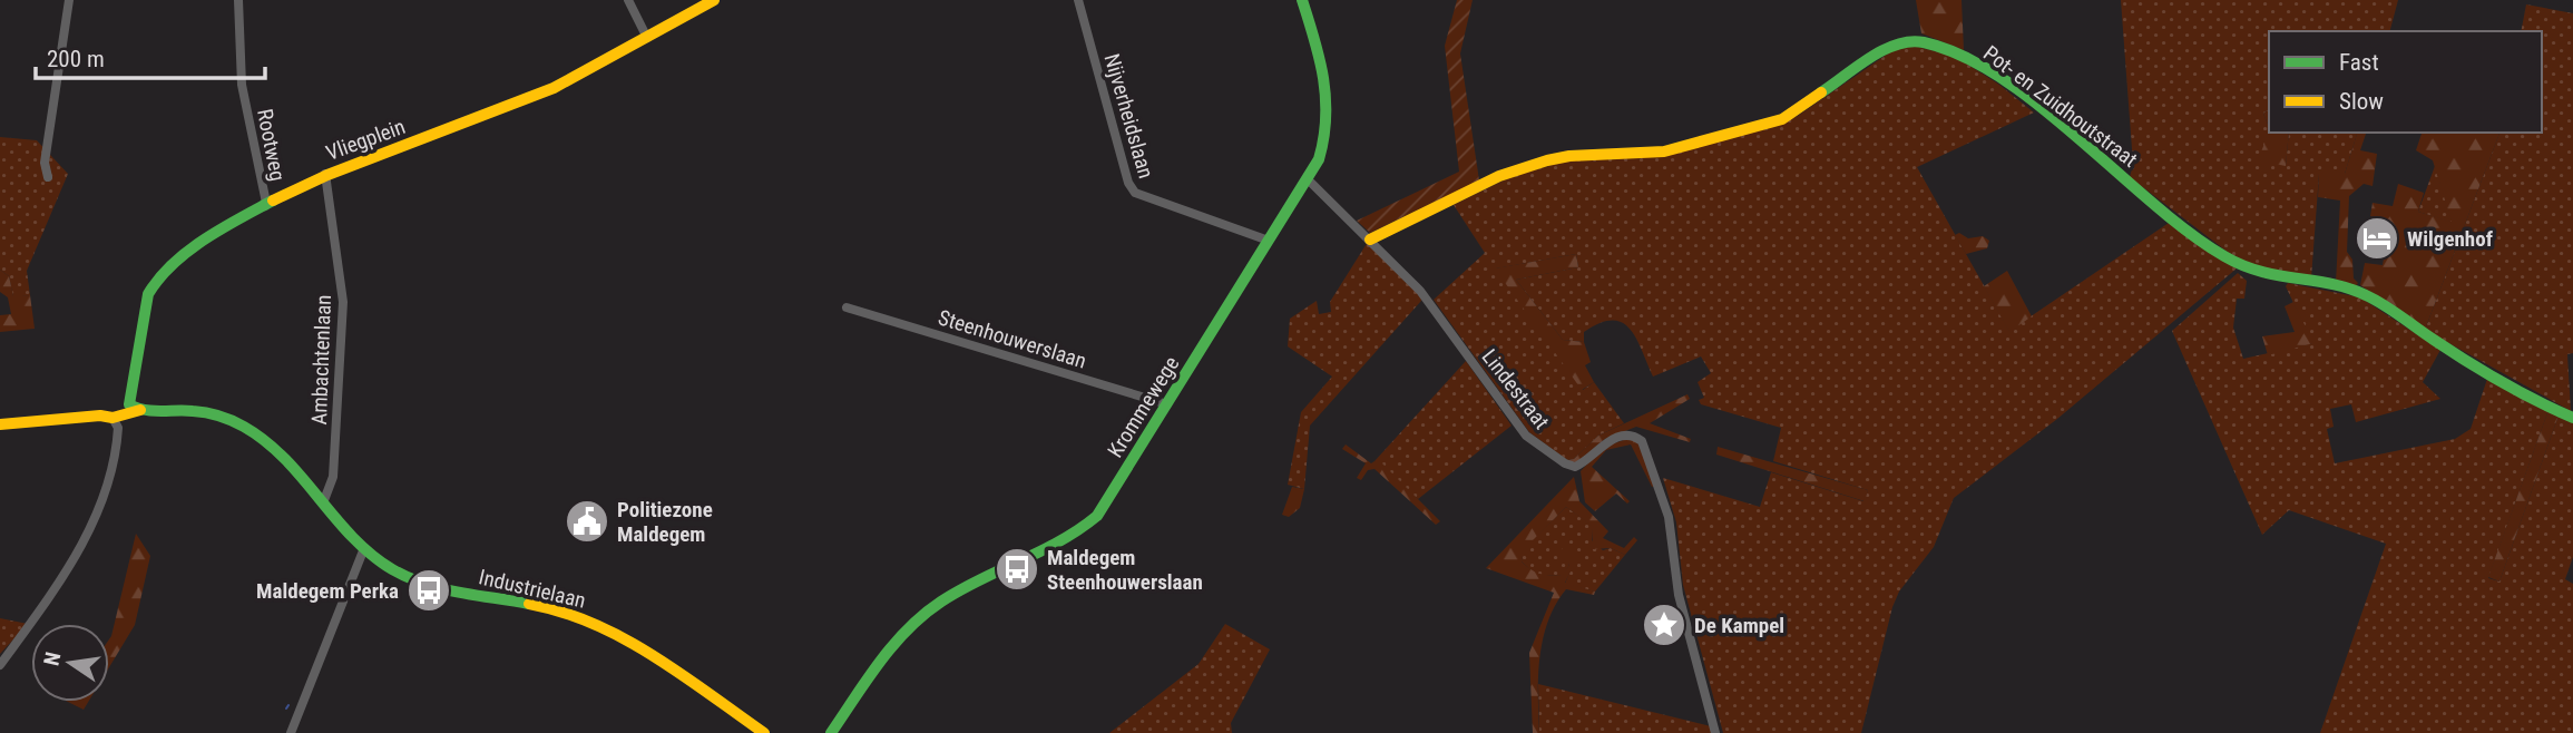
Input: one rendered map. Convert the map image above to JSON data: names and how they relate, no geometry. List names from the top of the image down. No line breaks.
{"streets":{"street":["Pot- en Zuidhoutstraat","Nijverheidslaan","Vliegplein","Rootweg","Steenhouwerslaan","Ambachtenlaan","Lindestraat","Krommewege","Industrielaan"]},"crossings":[["Pot- en Zuidhoutstraat","Lindestraat"],["Nijverheidslaan","Krommewege"],["Vliegplein","Rootweg"],["Vliegplein","Ambachtenlaan"],["Vliegplein","Industrielaan"],["Steenhouwerslaan","Krommewege"],["Ambachtenlaan","Industrielaan"],["Lindestraat","Krommewege"]],"places":{"hotel":["Wilgenhof"],"public building":["Politiezone Maldegem"],"bus stop":["Maldegem Steenhouwerslaan","Maldegem Perka"],"place":["De Kampel"]},"legend":["Fast","Slow"],"scale_bar":"200 m","north":"left"}
